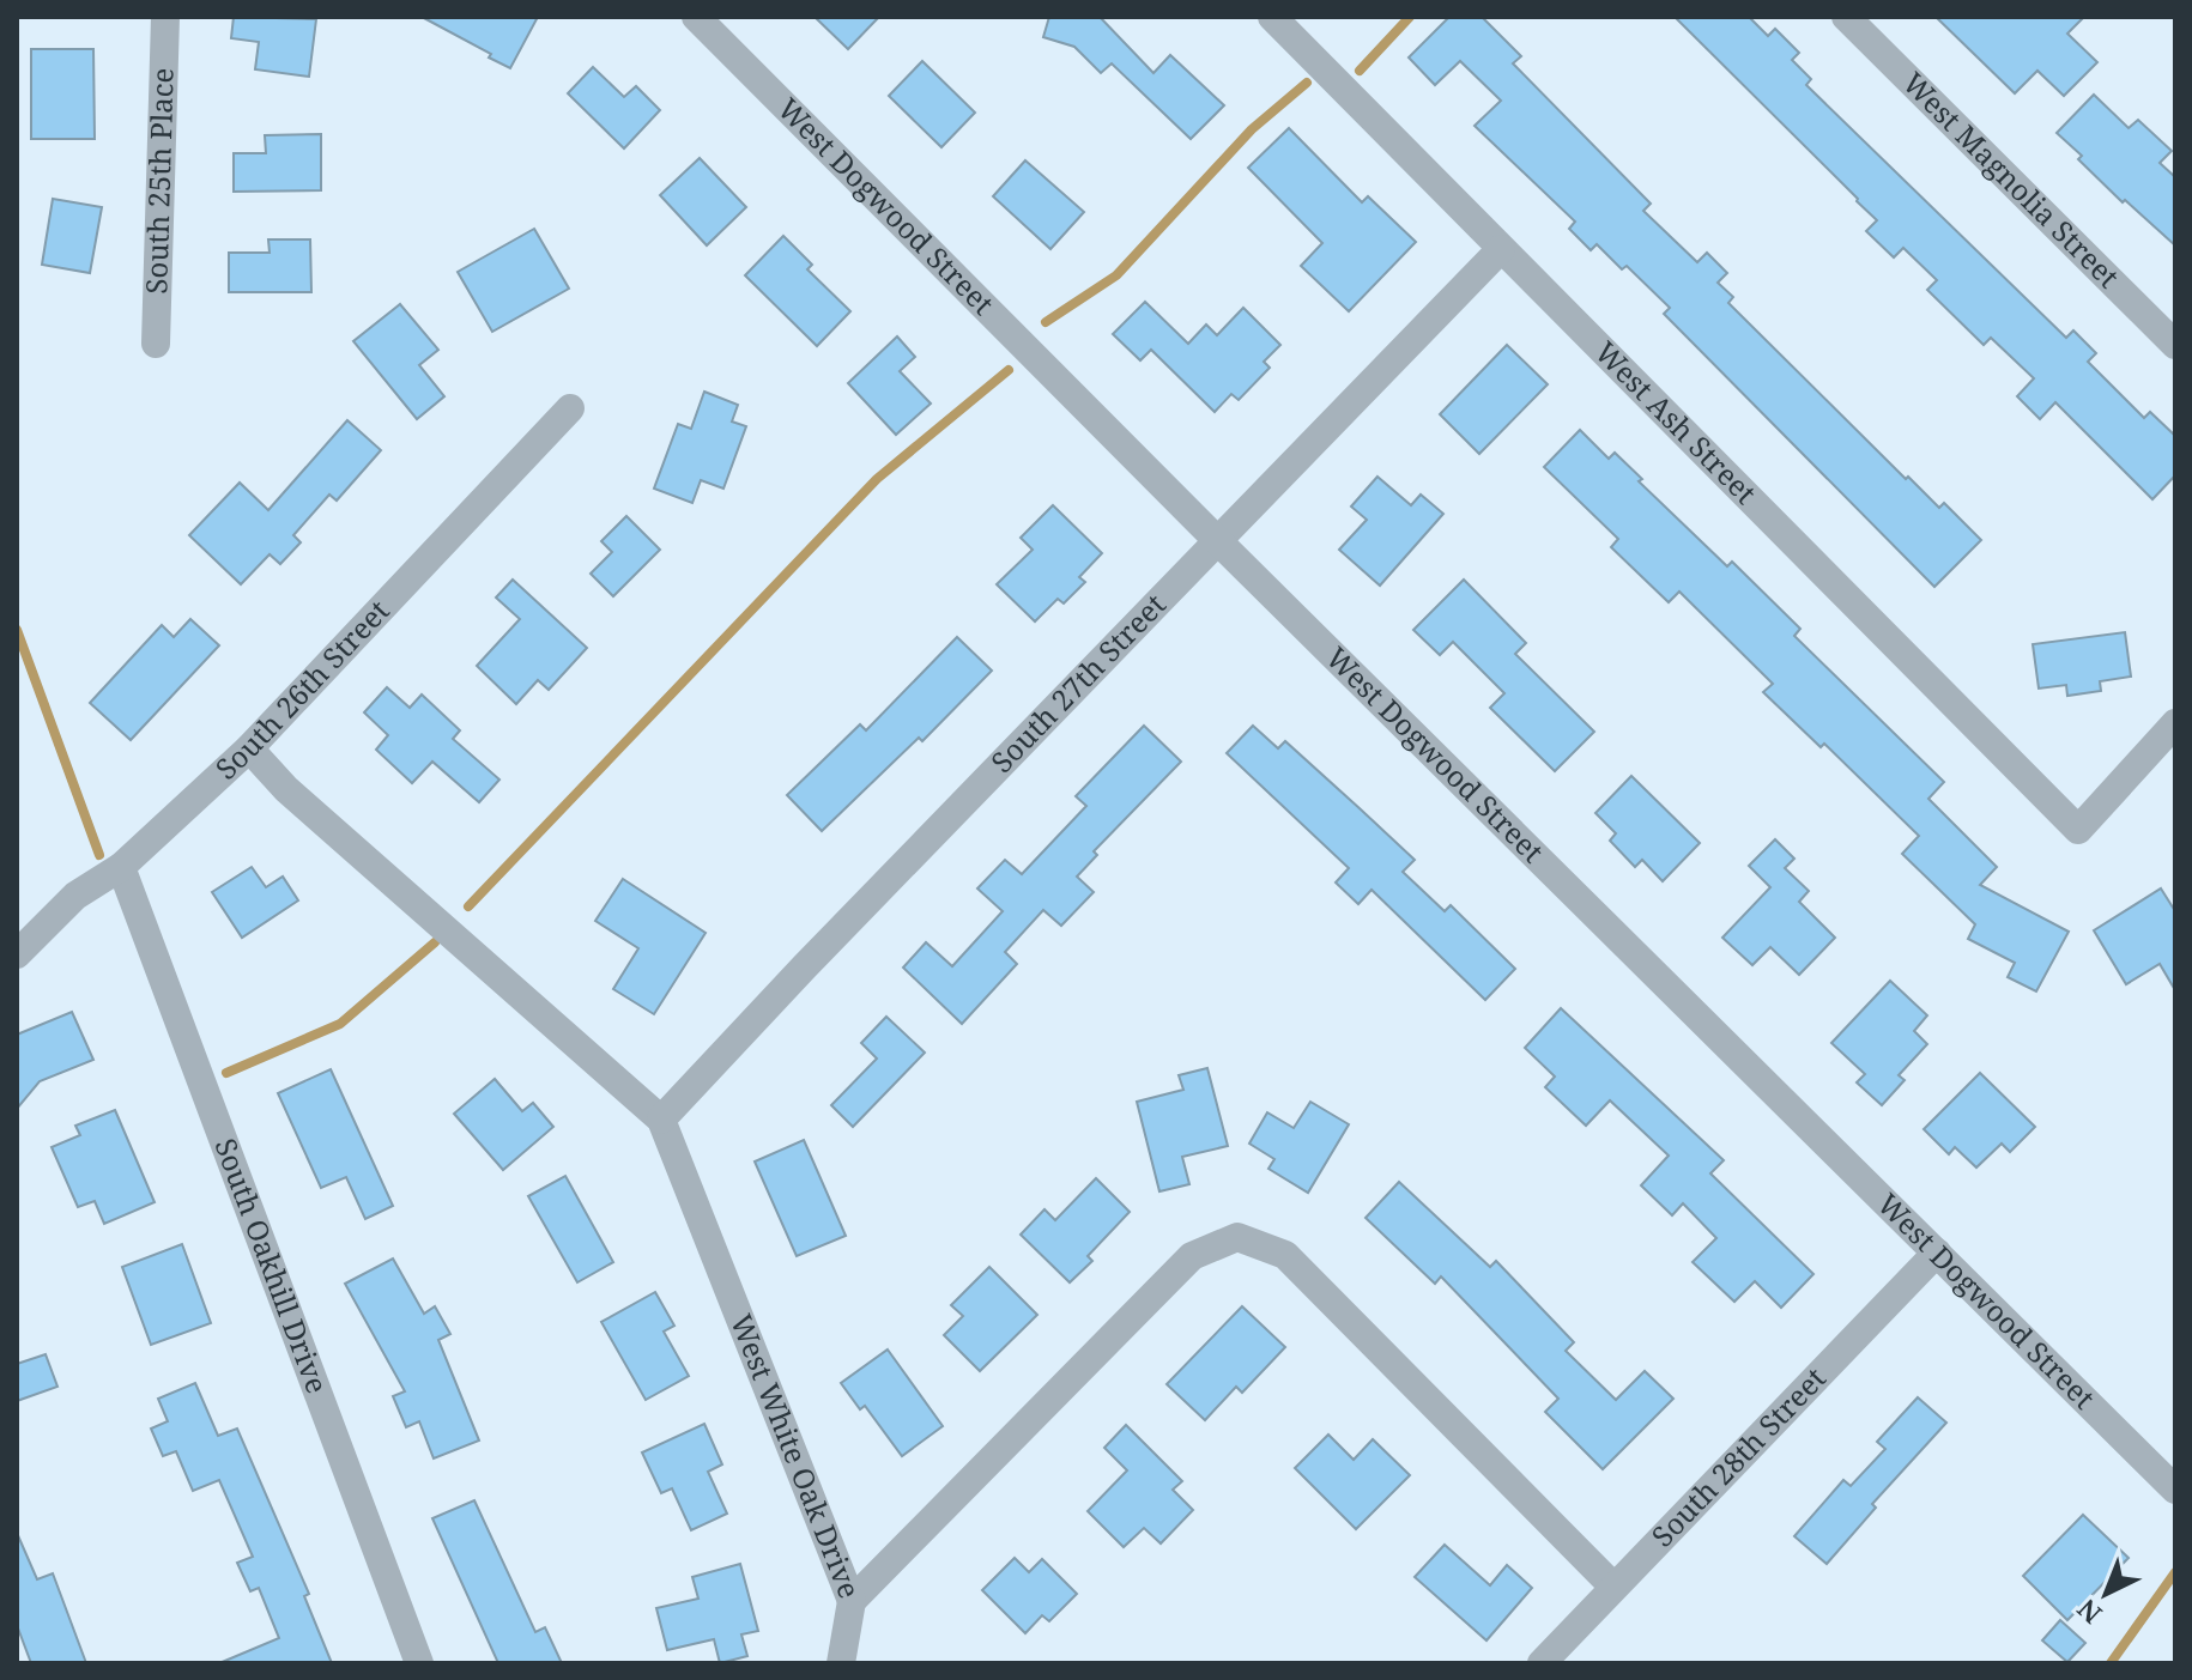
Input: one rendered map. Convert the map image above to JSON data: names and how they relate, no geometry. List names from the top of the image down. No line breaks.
{"streets":{"street":["South 25th Place","West Magnolia Street","West Dogwood Street","West Ash Street","South 27th Street","South 26th Street","South Oakhill Drive","West White Oak Drive","South 28th Street"]},"crossings":[["West Dogwood Street","South 27th Street"],["West Dogwood Street","South 28th Street"],["West Ash Street","South 27th Street"],["South 27th Street","West White Oak Drive"],["South 26th Street","South Oakhill Drive"],["South 26th Street","West White Oak Drive"],["West White Oak Drive","South 28th Street"]],"north":"bottom left"}
